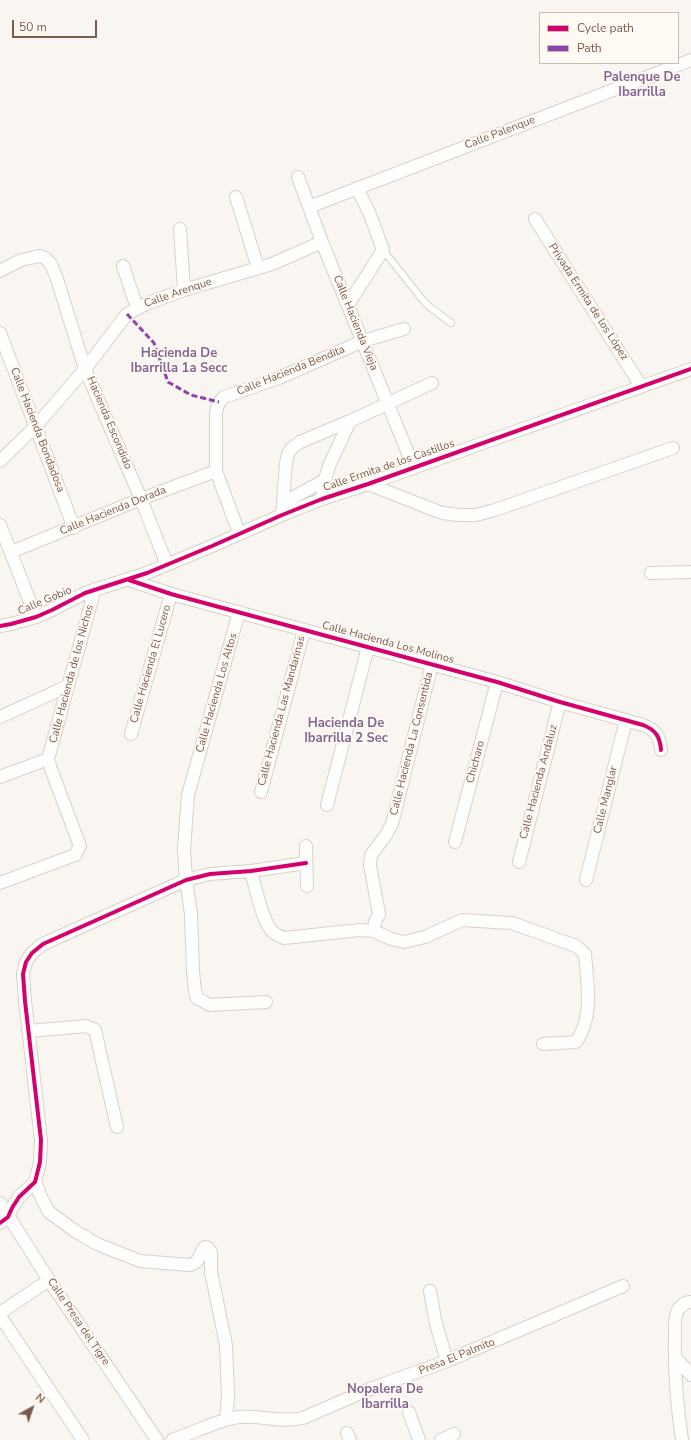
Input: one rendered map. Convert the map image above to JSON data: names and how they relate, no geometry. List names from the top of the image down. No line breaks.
{"streets":{"street":["Calle Palenque","Calle Arenque","Privada Ermita de los López","Calle Hacienda Vieja","Calle Hacienda Bendita","Hacienda Escondido","Calle Hacienda Bondadosa","Calle Ermita de los Castillos","Calle Hacienda Dorada","Calle Gobio","Calle Hacienda Los Molinos","Calle Hacienda El Lucero","Calle Hacienda de los Nichos","Calle Hacienda Los Altos","Calle Hacienda Las Mandarinas","Calle Hacienda La Consentida","Chicharo","Calle Hacienda Andaluz","Calle Manglar","Calle Presa del Tigre","Presa El Palmito"]},"crossings":[["Calle Palenque","Calle Hacienda Vieja"],["Calle Arenque","Calle Hacienda Vieja"],["Calle Arenque","Hacienda Escondido"],["Calle Arenque","Calle Hacienda Bondadosa"],["Privada Ermita de los López","Calle Ermita de los Castillos"],["Calle Hacienda Vieja","Calle Hacienda Bendita"],["Calle Hacienda Vieja","Calle Ermita de los Castillos"],["Calle Hacienda Bendita","Calle Hacienda Dorada"],["Hacienda Escondido","Calle Ermita de los Castillos"],["Hacienda Escondido","Calle Hacienda Dorada"],["Calle Hacienda Bondadosa","Calle Hacienda Dorada"],["Calle Ermita de los Castillos","Calle Gobio"],["Calle Ermita de los Castillos","Calle Hacienda Los Molinos"],["Calle Ermita de los Castillos","Calle Hacienda de los Nichos"],["Calle Gobio","Calle Hacienda de los Nichos"],["Calle Hacienda Los Molinos","Calle Hacienda El Lucero"],["Calle Hacienda Los Molinos","Calle Hacienda Los Altos"],["Calle Hacienda Los Molinos","Calle Hacienda Las Mandarinas"],["Calle Hacienda Los Molinos","Calle Hacienda La Consentida"],["Calle Hacienda Los Molinos","Chicharo"],["Calle Hacienda Los Molinos","Calle Hacienda Andaluz"],["Calle Hacienda Los Molinos","Calle Manglar"]],"districts":["Palenque De Ibarrilla","Hacienda De Ibarrilla 1a Secc","Hacienda De Ibarrilla 2 Sec","Nopalera De Ibarrilla"],"legend":["Cycle path","Path"],"scale_bar":"50 m","north":"top right"}
